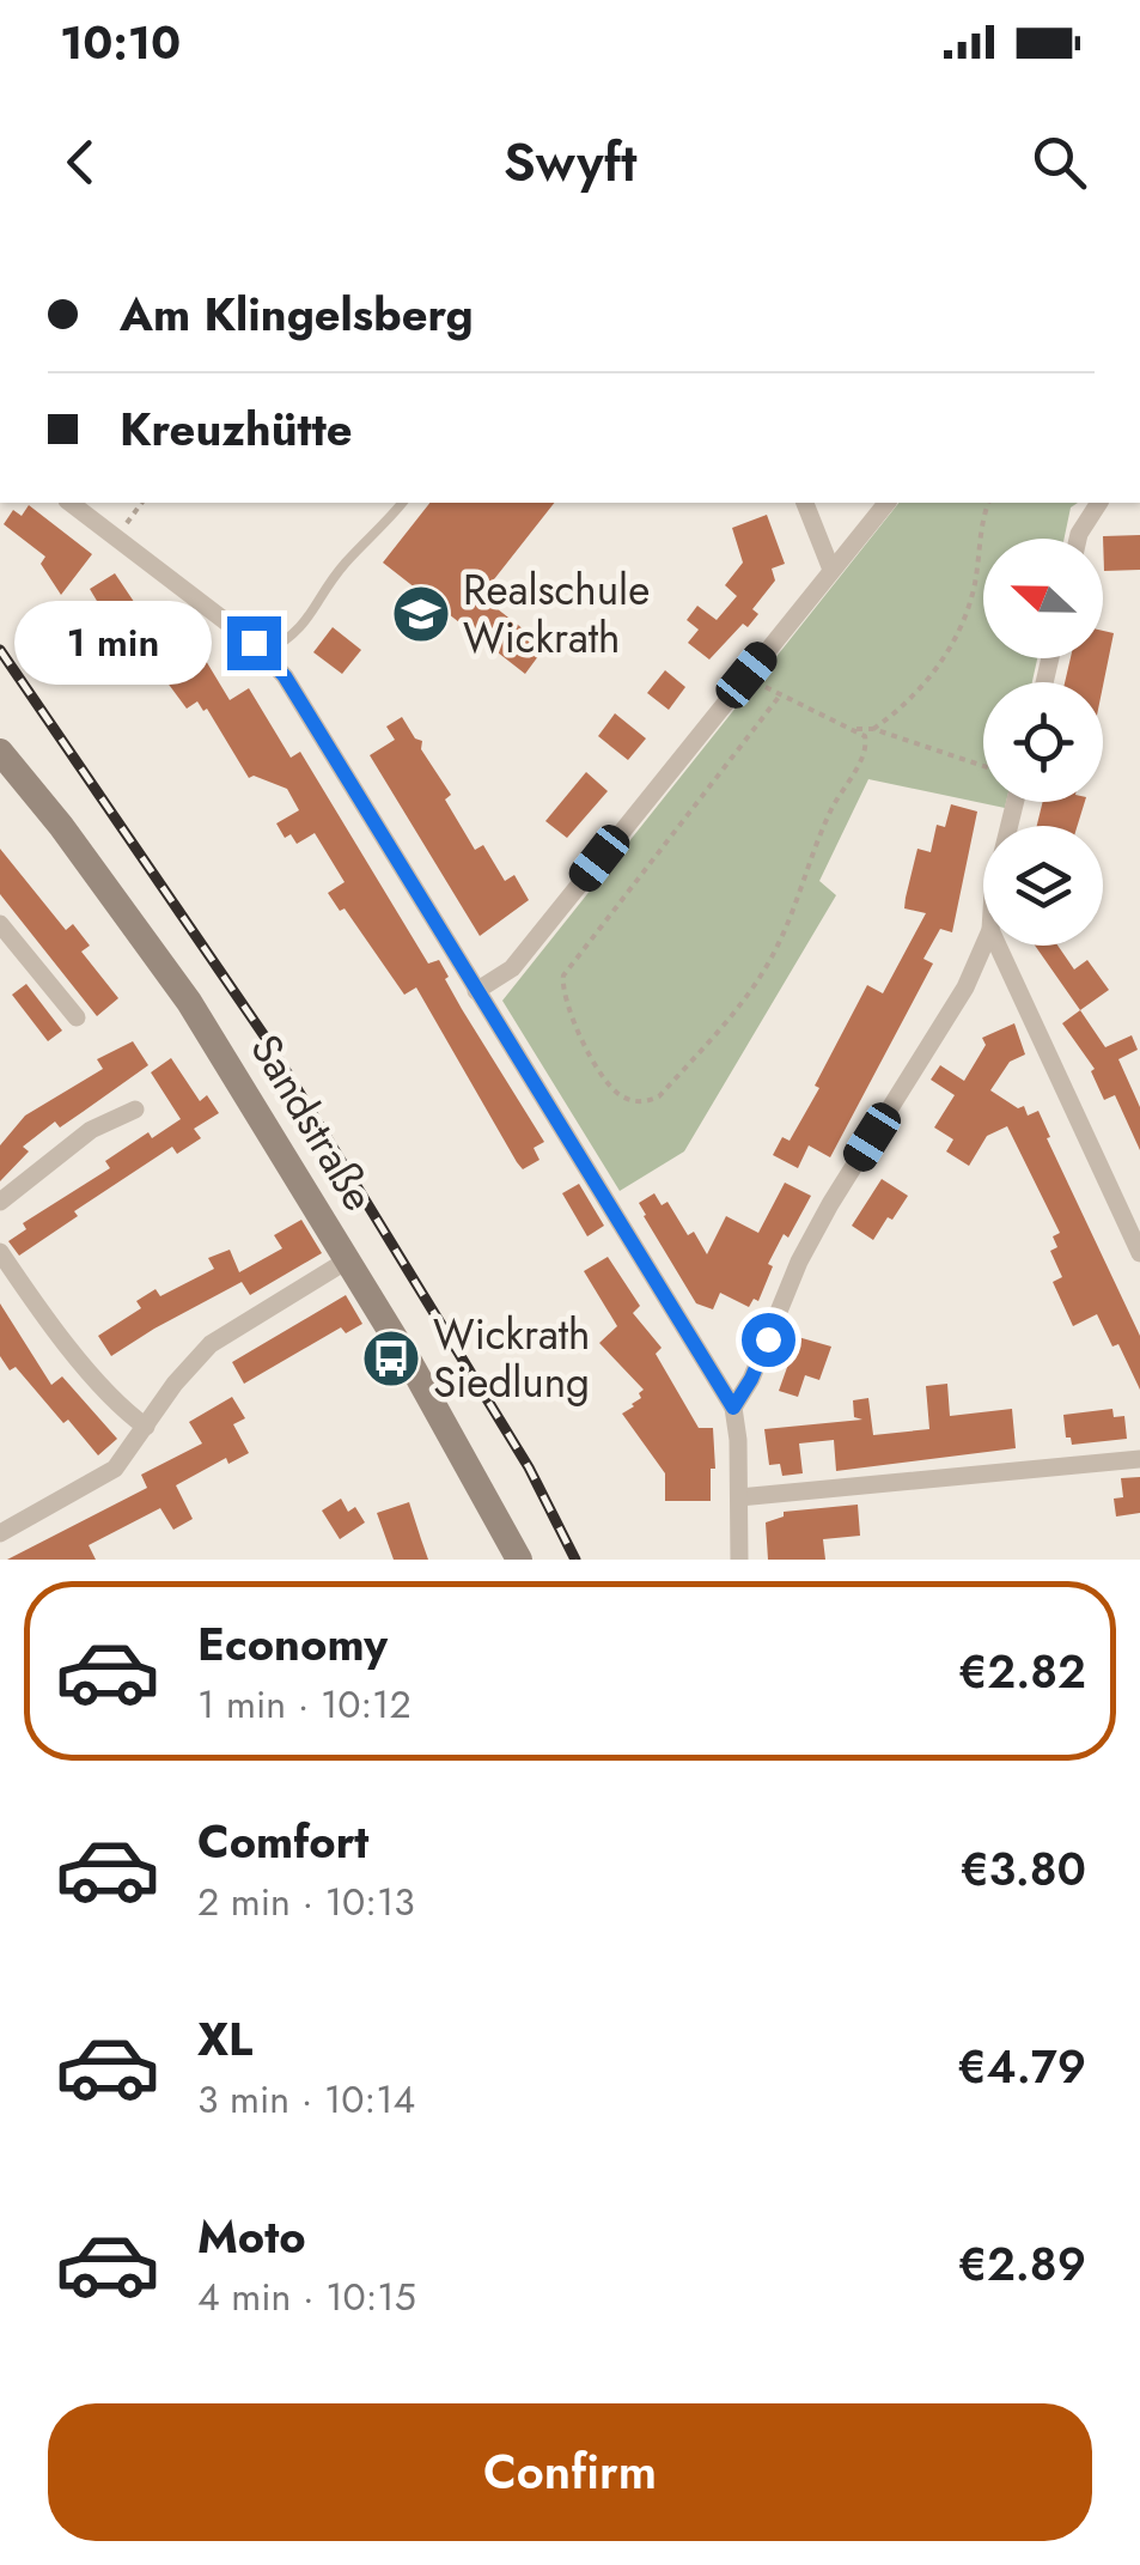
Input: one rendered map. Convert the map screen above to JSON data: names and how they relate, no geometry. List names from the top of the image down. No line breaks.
{"streets":{"main road":["Sandstraße"]},"places":{"school or university":["Realschule Wickrath"],"bus stop":["Wickrath Siedlung"]},"north":"left","page":{"status":"10:10","header":"Swyft","banner":["Am Klingelsberg","Kreuzhütte"],"bubble":"1 min","list":[{"name":"Economy","note":"1 min · 10:12","value":"€2.82"},{"name":"Comfort","note":"2 min · 10:13","value":"€3.80"},{"name":"XL","note":"3 min · 10:14","value":"€4.79"},{"name":"Moto","note":"4 min · 10:15","value":"€2.89"}],"buttons":"Confirm"}}
